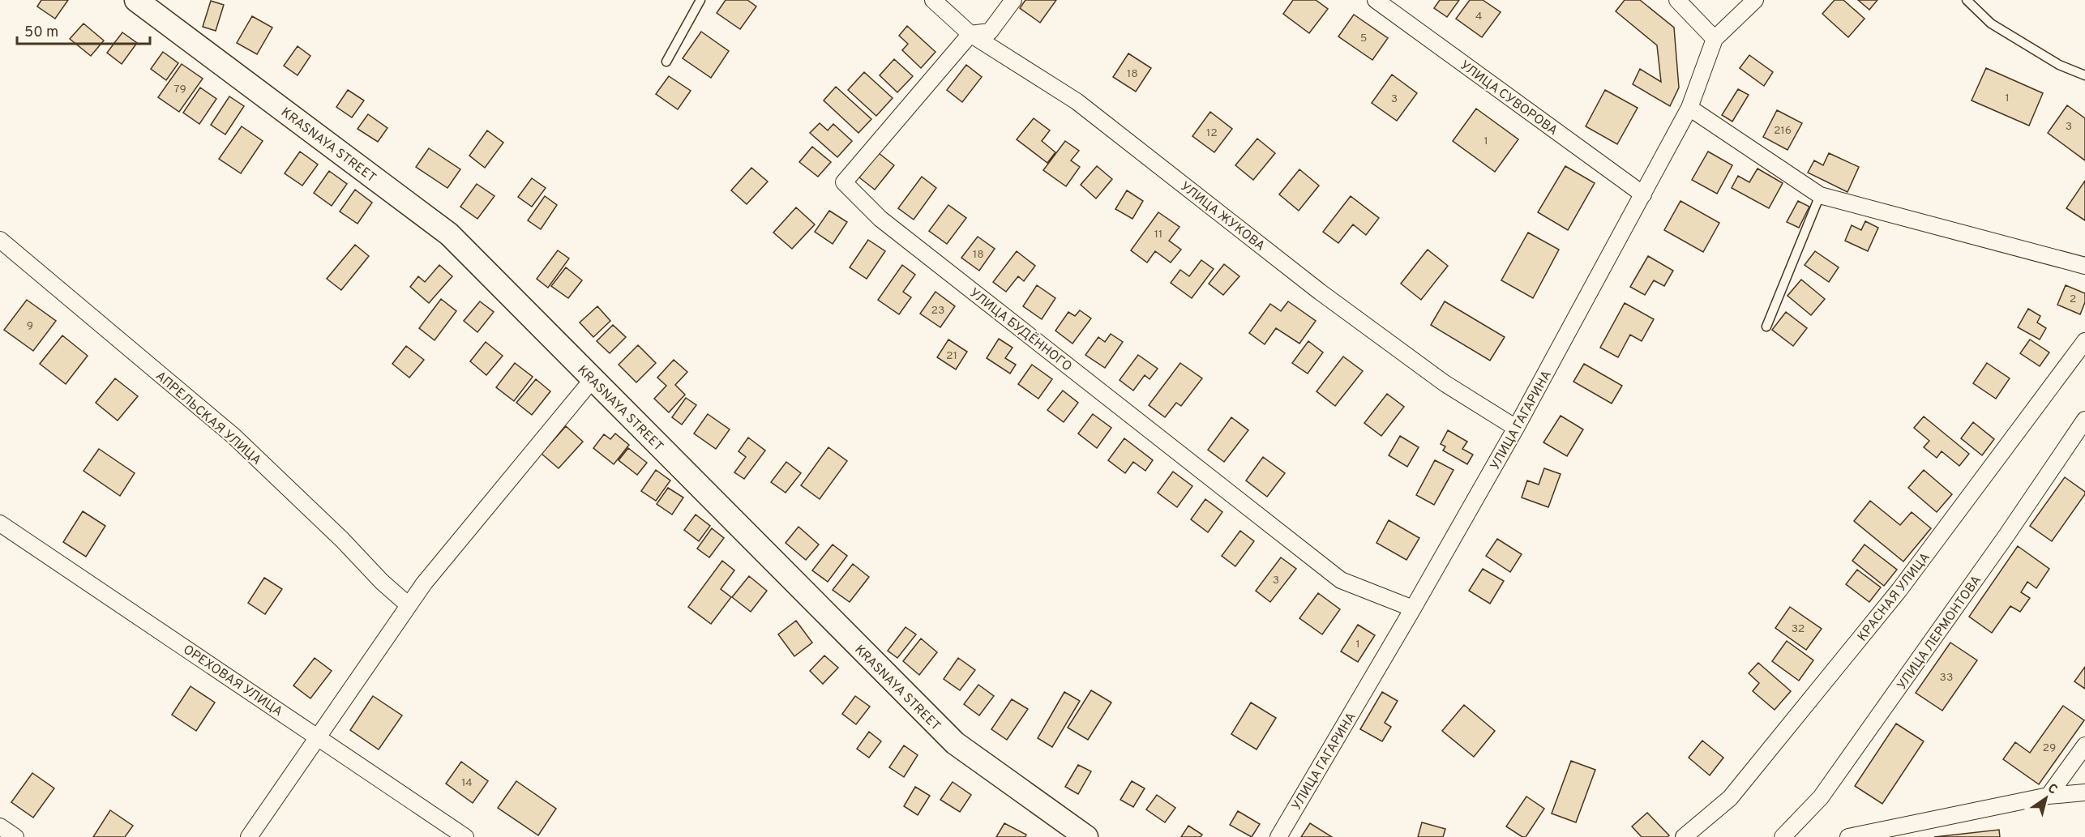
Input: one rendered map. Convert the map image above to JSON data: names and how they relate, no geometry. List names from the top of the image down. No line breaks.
{"streets":{"main road":["KRASNAYA STREET"],"street":["УЛИЦА СУВОРОВА","УЛИЦА ЖУКОВА","УЛИЦА БУДЁННОГО","АПРЕЛЬСКАЯ УЛИЦА","УЛИЦА ГАГАРИНА","КРАСНАЯ УЛИЦА","УЛИЦА ЛЕРМОНТОВА","ОРЕХОВАЯ УЛИЦА"]},"crossings":[["УЛИЦА СУВОРОВА","УЛИЦА ГАГАРИНА"],["УЛИЦА ЖУКОВА","УЛИЦА БУДЁННОГО"],["УЛИЦА ЖУКОВА","УЛИЦА ГАГАРИНА"],["УЛИЦА БУДЁННОГО","УЛИЦА ГАГАРИНА"]],"house_numbers":["4","5","18","79","1","3","3","216","12","1","11","18","2","23","9","21","3","32","1","33","29","14"],"scale_bar":"50 m","north":"top right"}
